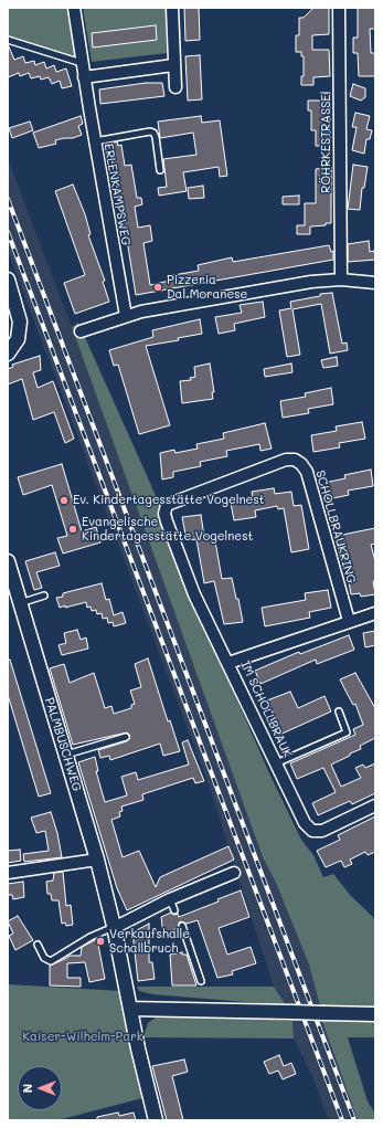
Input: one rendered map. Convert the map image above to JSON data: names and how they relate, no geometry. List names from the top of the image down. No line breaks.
{"streets":{"street":["RÖHRKESTRASSE","ERLENKAMPSWEG","SCHOLLBRAUKRING","IM SCHOLLBRAUK","PALMBUSCHWEG"]},"crossings":[["SCHOLLBRAUKRING","IM SCHOLLBRAUK"]],"parks":["Kaiser-Wilhelm-Park"],"places":["Pizzeria Dal Moranese","Ev. Kindertagesstätte Vogelnest","Evangelische Kindertagesstätte Vogelnest","Verkaufshalle Schallbruch"],"north":"left"}
